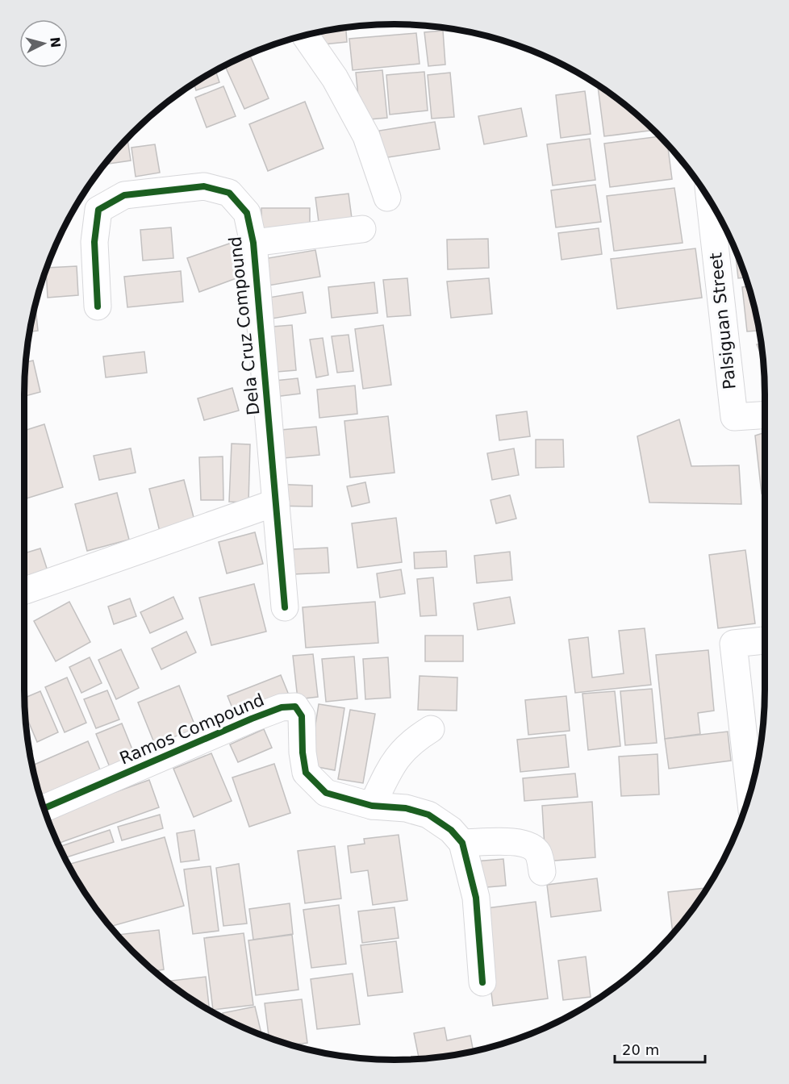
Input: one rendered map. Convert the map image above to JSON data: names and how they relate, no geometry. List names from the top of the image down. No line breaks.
{"streets":{"street":["Palsiguan Street","Dela Cruz Compound","Ramos Compound"]},"scale_bar":"20 m","north":"right"}
